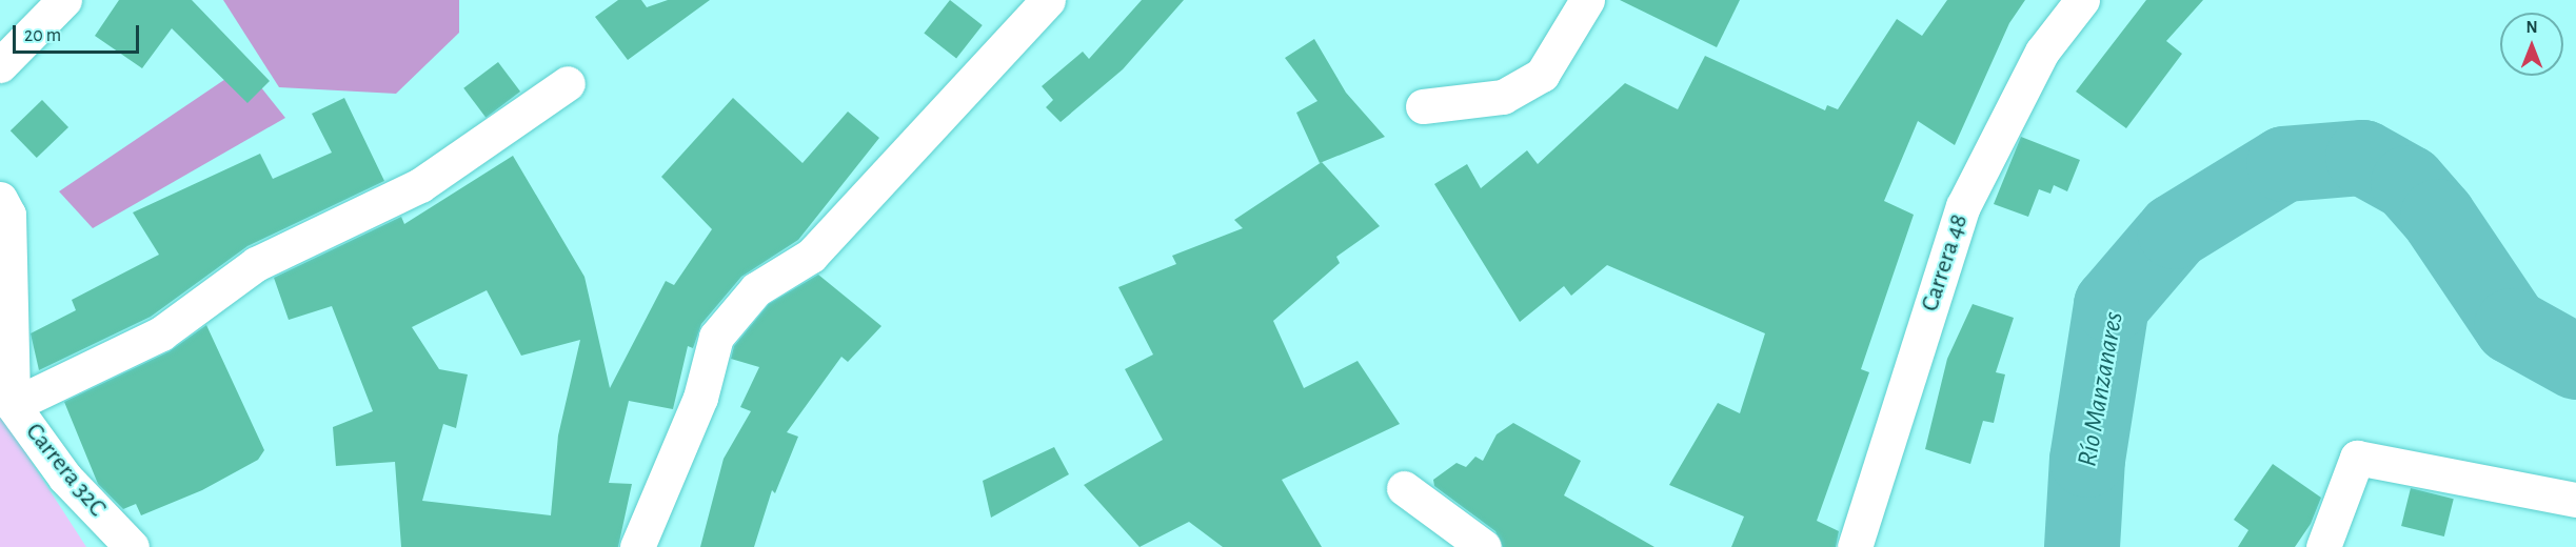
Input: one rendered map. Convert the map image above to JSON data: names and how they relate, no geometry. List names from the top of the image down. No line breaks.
{"streets":{"street":["Carrera 48","Carrera 32C"]},"water":["Río Manzanares"],"scale_bar":"20 m","north":"top"}
